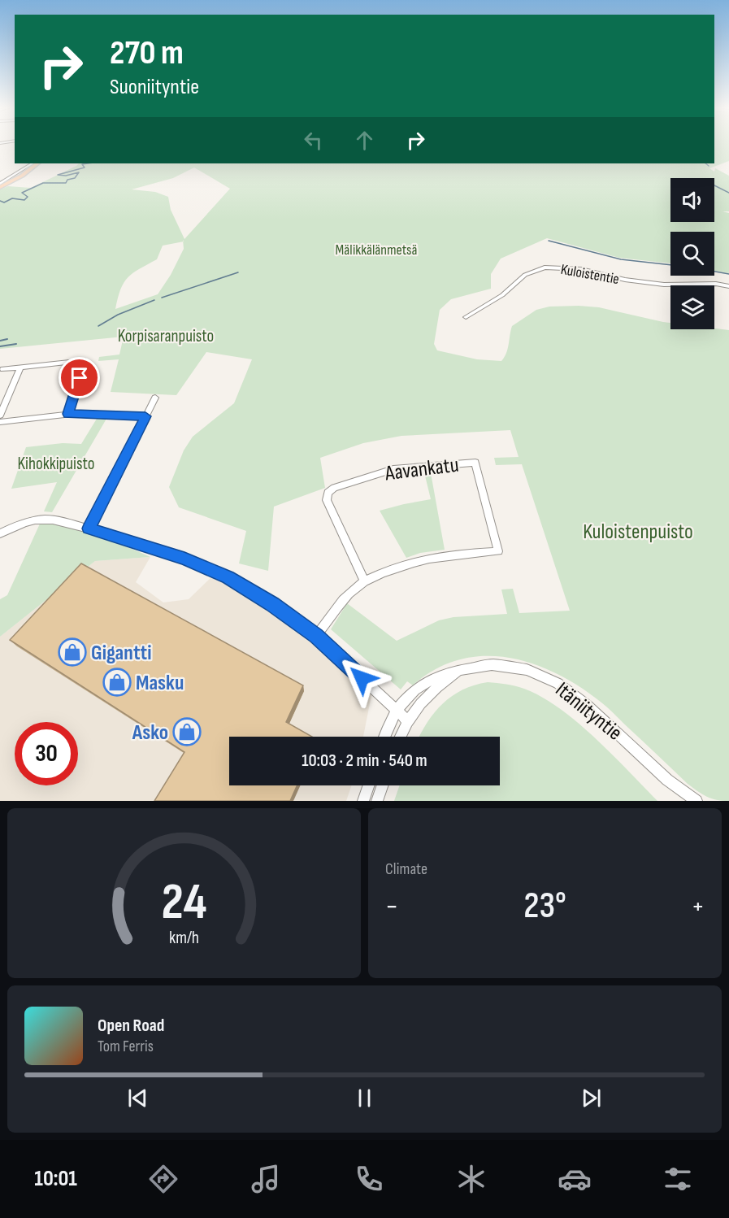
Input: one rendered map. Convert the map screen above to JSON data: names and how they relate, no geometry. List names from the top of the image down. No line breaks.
{"streets":{"street":["Kuloistentie","Aavankatu","Itäniityntie"]},"parks":["Mälikkälänmetsä","Korpisaranpuisto","Kihokkipuisto","Kuloistenpuisto"],"places":{"shop":["Gigantti","Masku","Asko"]},"page":{"turn":["270 m","Suoniityntie"],"limit":"30","trip":"10:03 · 2 min · 540 m","tile":"Climate","heat":["−","23°","+"],"song":["Open Road","Tom Ferris"],"tabs":"10:01","gauge":["24","km/h"]}}
